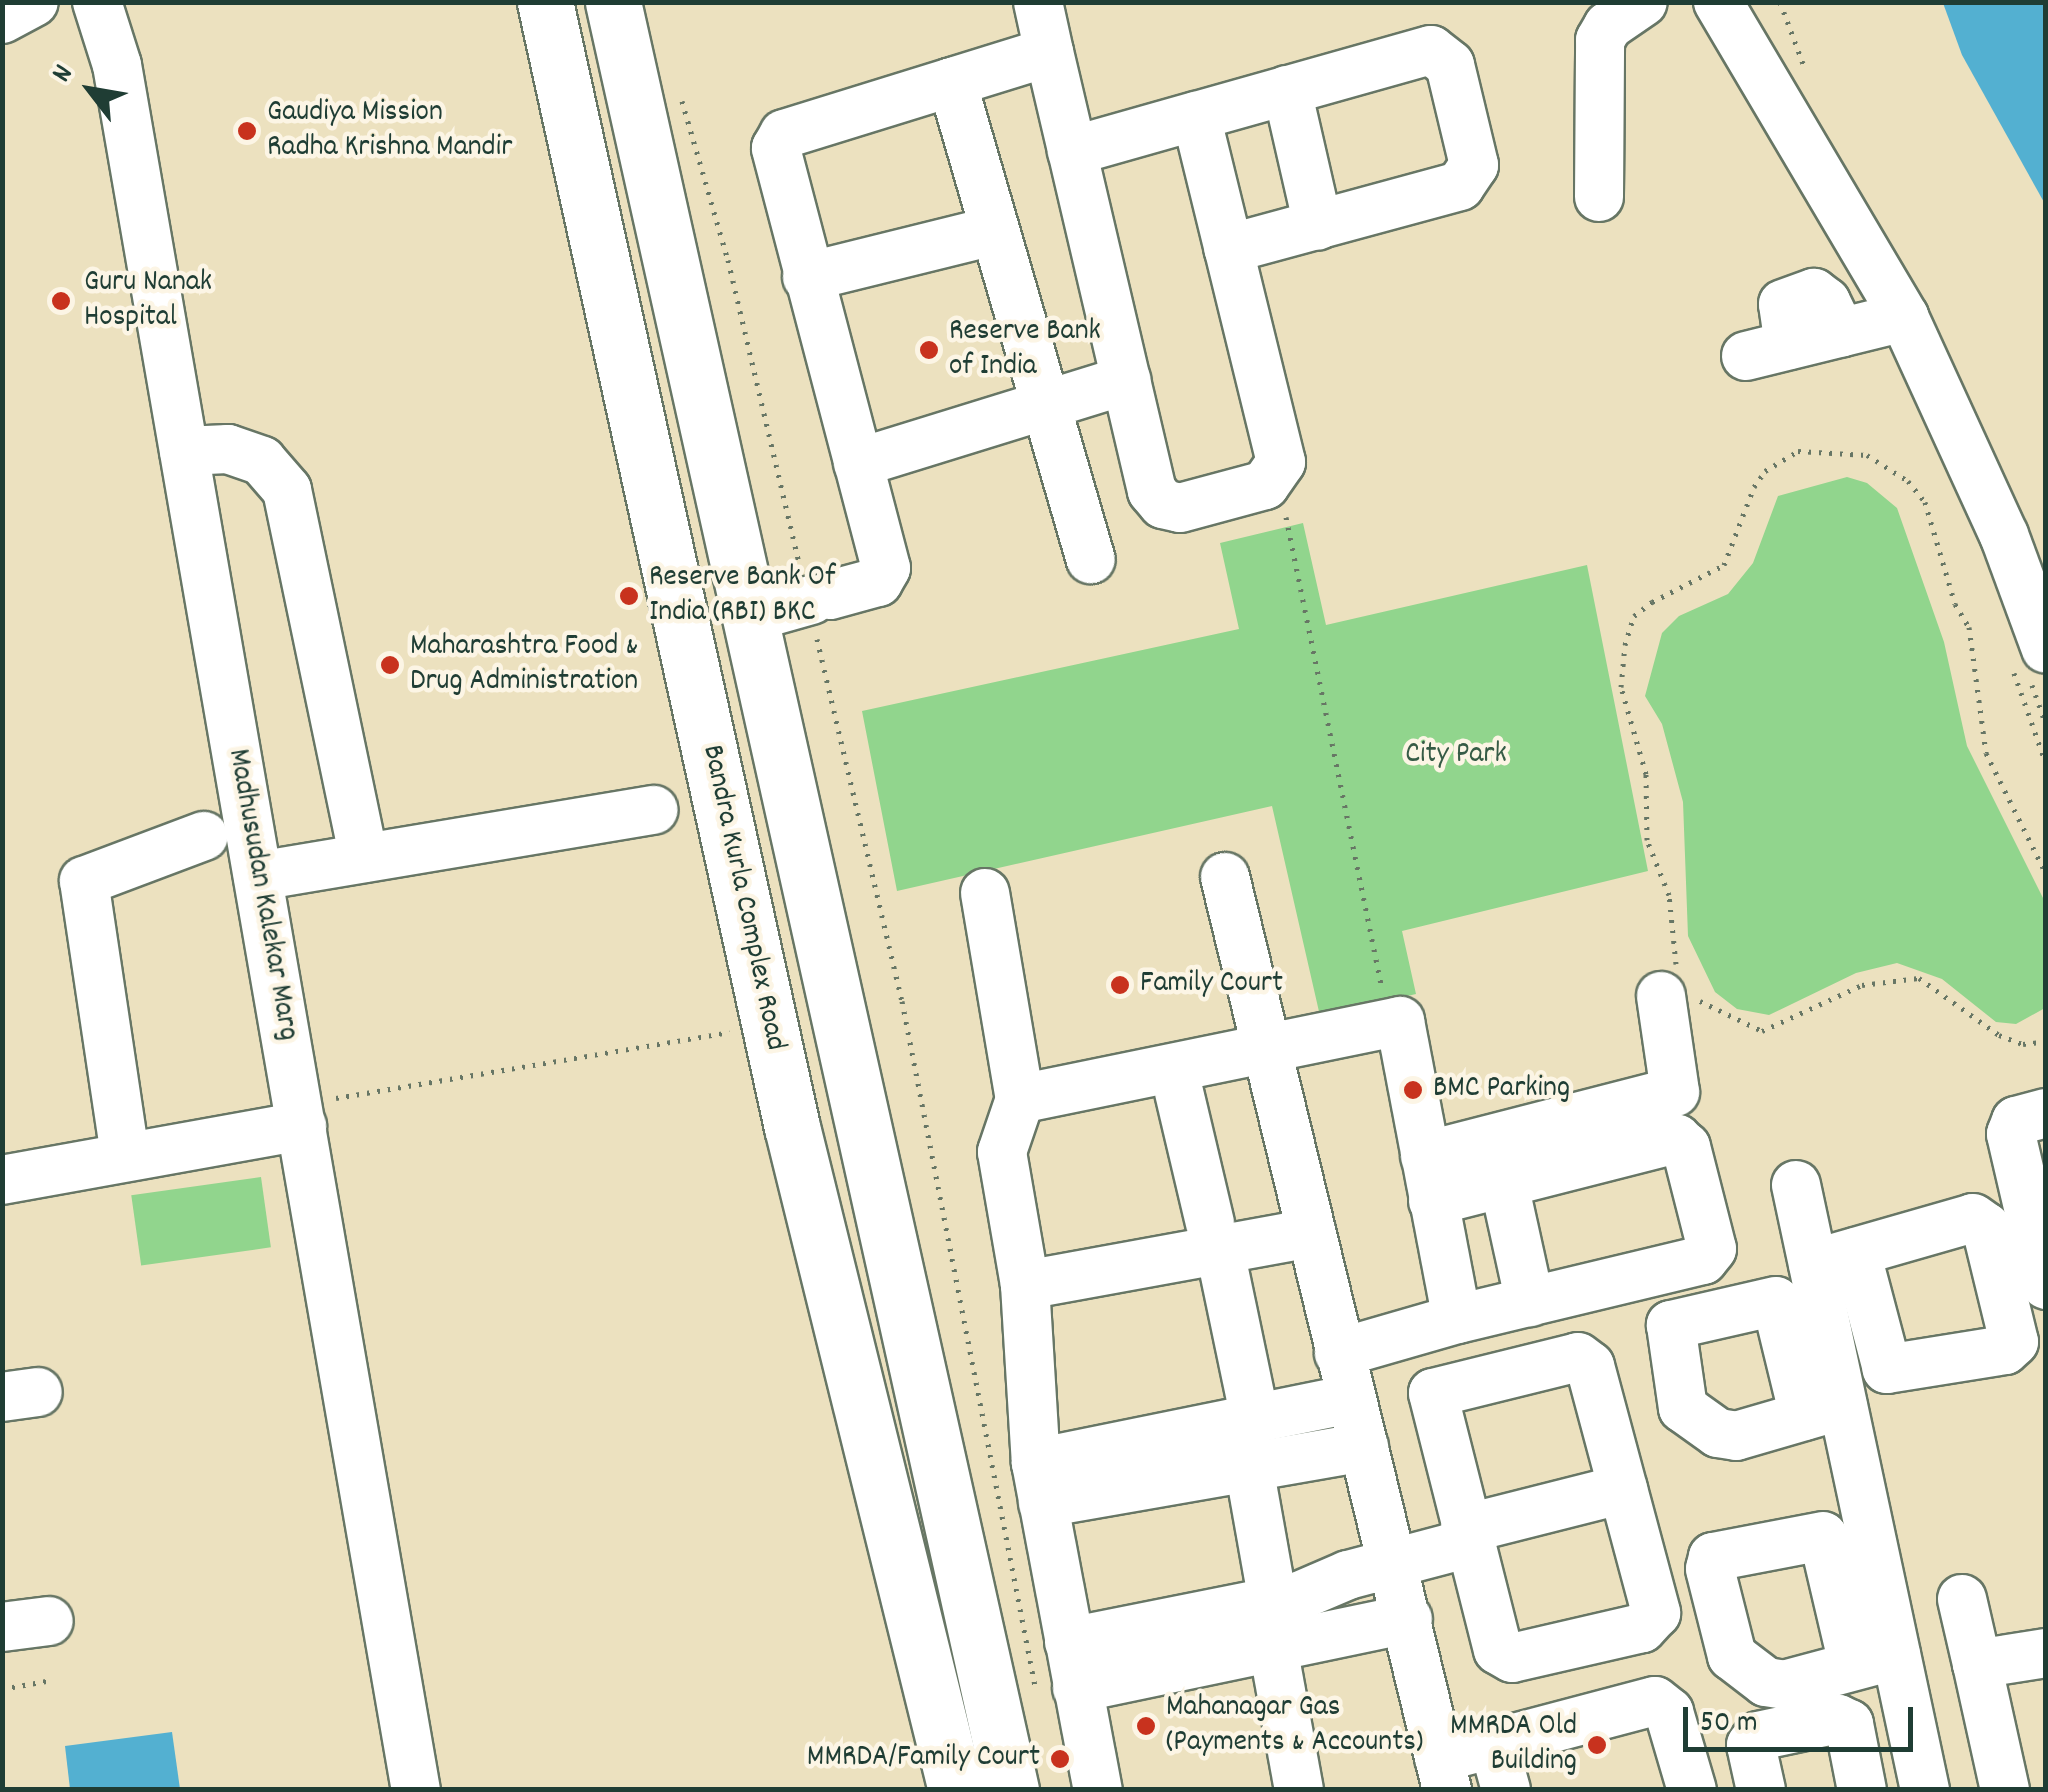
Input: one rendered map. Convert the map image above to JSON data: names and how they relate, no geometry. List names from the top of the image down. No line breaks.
{"streets":{"main road":["Bandra Kurla Complex Road"],"street":["Madhusudan Kalekar Marg"]},"parks":["City Park"],"places":["Gaudiya Mission Radha Krishna Mandir","Guru Nanak Hospital","Reserve Bank of India","Reserve Bank Of India (RBI) BKC","Maharashtra Food & Drug Administration","Family Court","BMC Parking","Mahanagar Gas (Payments & Accounts)","MMRDA Old Building","MMRDA/Family Court"],"scale_bar":"50 m","north":"top left"}
